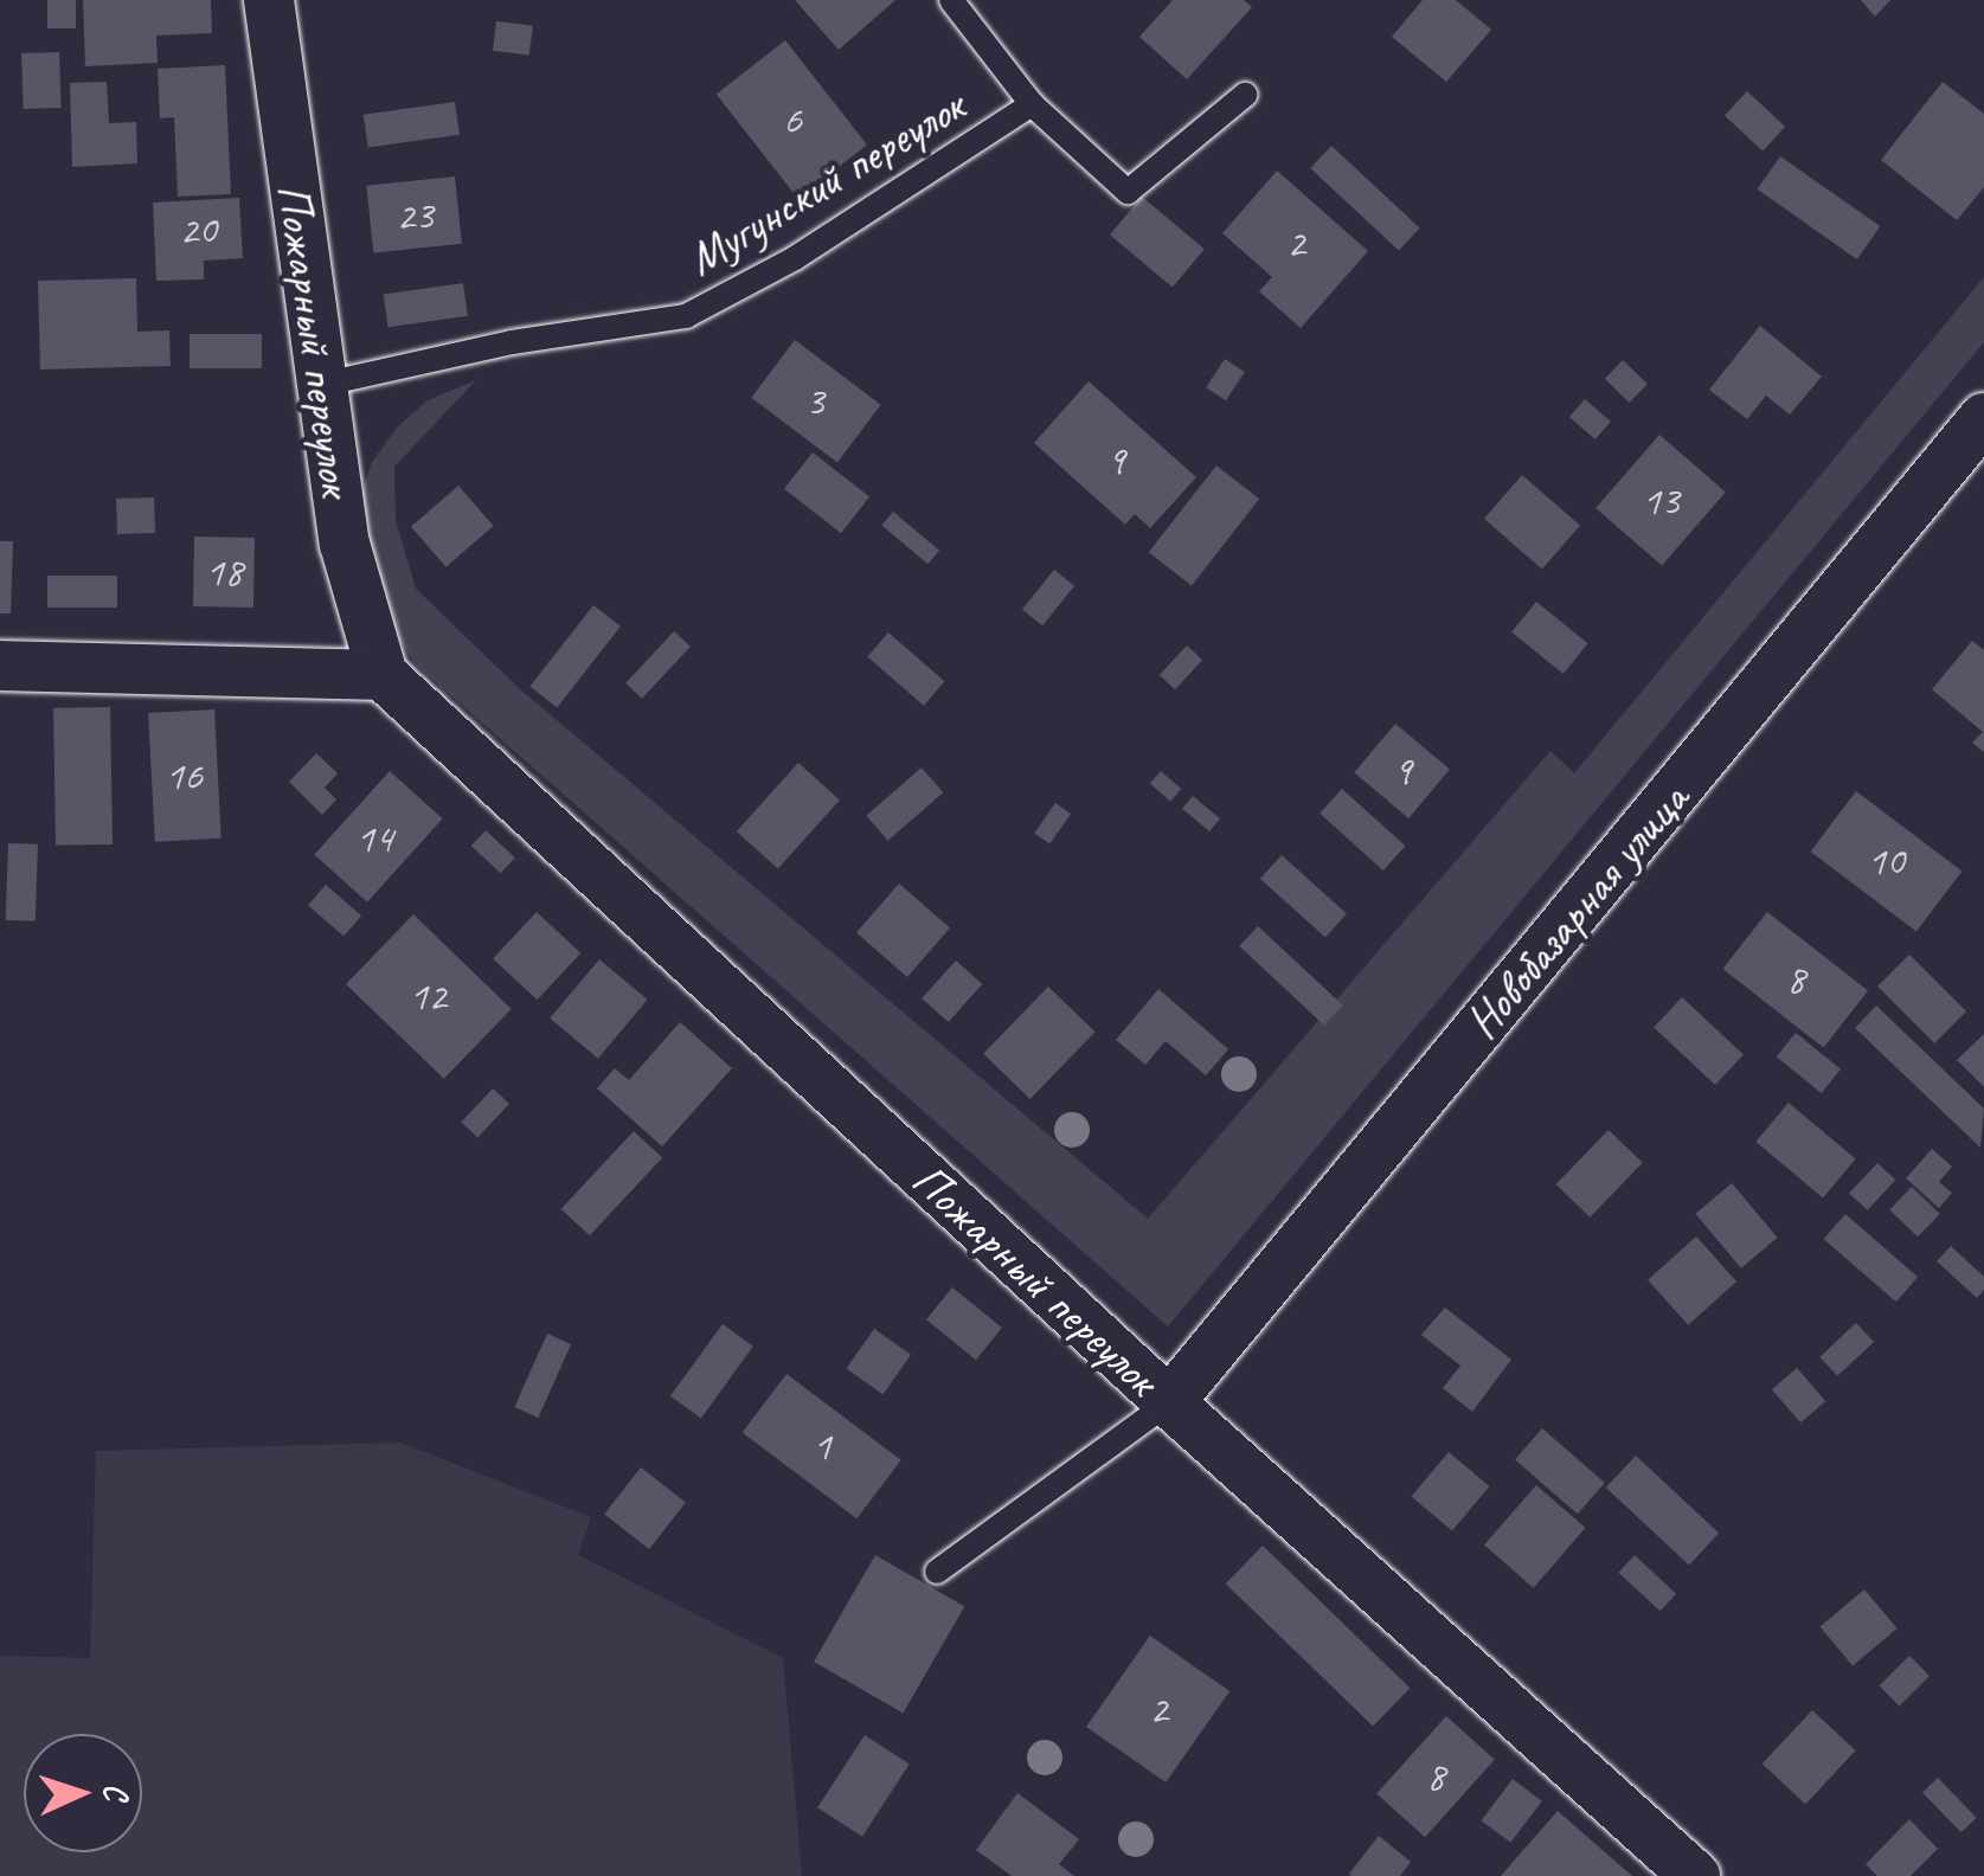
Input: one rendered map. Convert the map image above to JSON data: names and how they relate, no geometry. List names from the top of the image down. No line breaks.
{"streets":{"street":["Пожарный переулок","Новобазарная улица"],"lane":["Мугунский переулок"]},"crossings":[["Мугунский переулок","Пожарный переулок"],["Пожарный переулок","Новобазарная улица"]],"house_numbers":["6","23","20","2","3","9","13","18","9","16","14","10","8","12","1","2","8"],"north":"right"}
